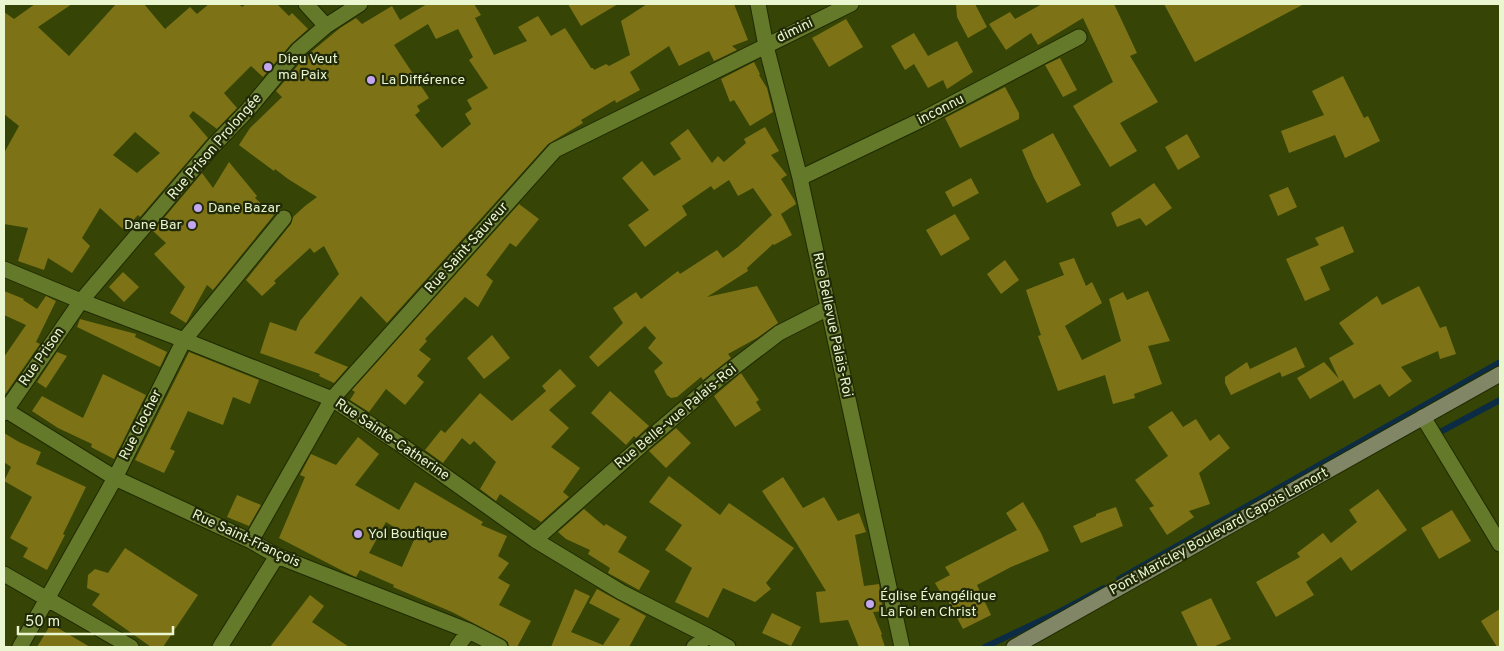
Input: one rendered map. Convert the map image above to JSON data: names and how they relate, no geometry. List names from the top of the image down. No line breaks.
{"streets":{"street":["dimini","inconnu","Rue Prison Prolongée","Rue Saint-Sauveur","Rue Bellevue Palais-Roi","Rue Prison","Rue Belle-vue Palais-Roi","Rue Clocher","Rue Sainte-Catherine","Pont Maricley Boulevard Capois Lamort","Rue Saint-François"]},"crossings":[["dimini","Rue Saint-Sauveur"],["dimini","Rue Bellevue Palais-Roi"],["inconnu","Rue Bellevue Palais-Roi"],["Rue Prison Prolongée","Rue Prison"],["Rue Prison Prolongée","Rue Sainte-Catherine"],["Rue Saint-Sauveur","Rue Bellevue Palais-Roi"],["Rue Saint-Sauveur","Rue Sainte-Catherine"],["Rue Saint-Sauveur","Rue Saint-François"],["Rue Bellevue Palais-Roi","Rue Belle-vue Palais-Roi"],["Rue Prison","Rue Sainte-Catherine"],["Rue Prison","Rue Saint-François"],["Rue Belle-vue Palais-Roi","Rue Sainte-Catherine"],["Rue Clocher","Rue Sainte-Catherine"],["Rue Clocher","Rue Saint-François"]],"places":["Dieu Veut ma Paix","La Différence","Dane Bazar","Dane Bar","Yol Boutique","Église Évangélique La Foi en Christ"],"scale_bar":"50 m"}
